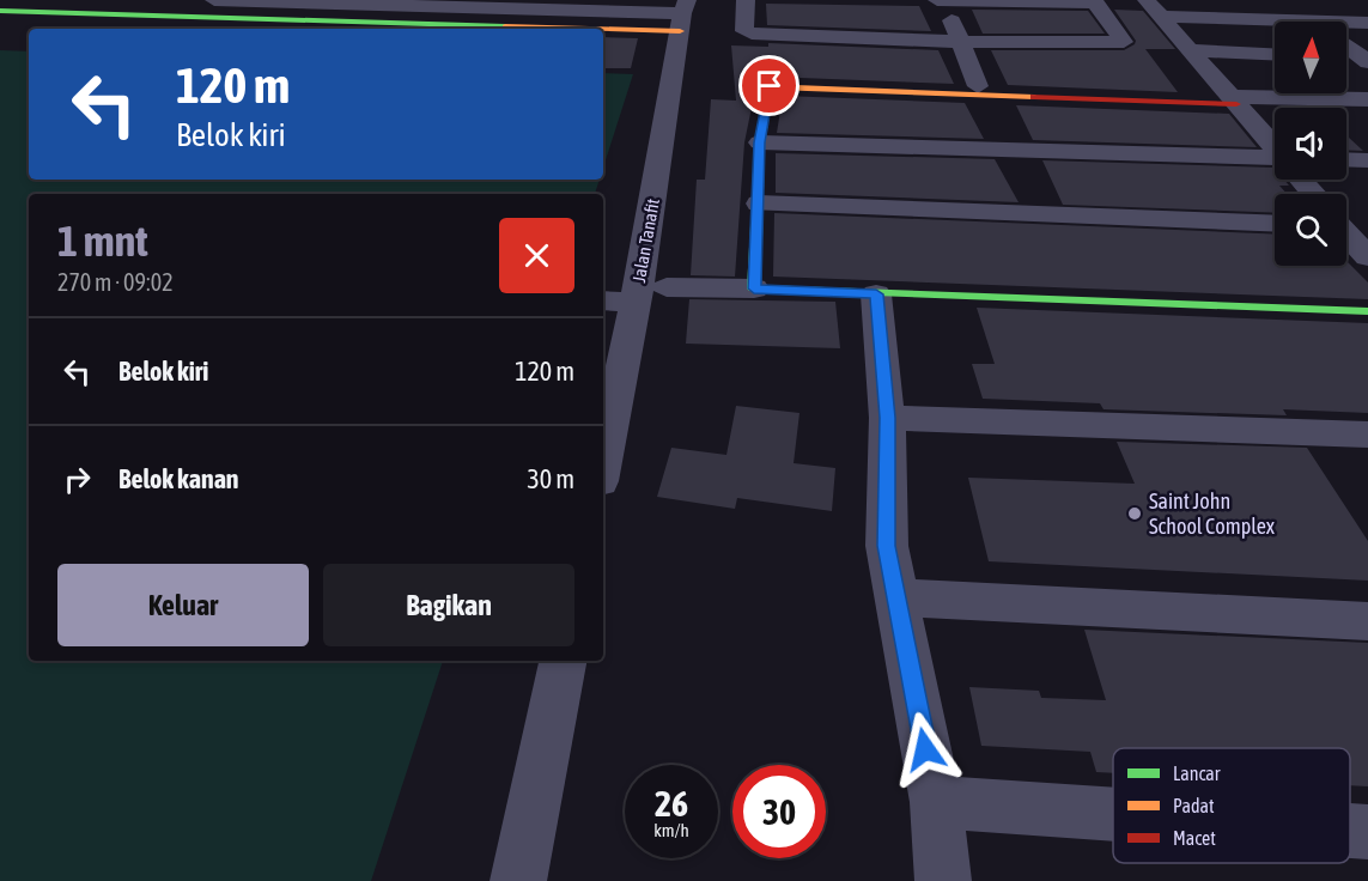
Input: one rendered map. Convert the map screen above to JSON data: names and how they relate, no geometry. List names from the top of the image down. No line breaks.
{"streets":{"street":["Jalan Tanafit"]},"places":["Saint John School Complex"],"legend":["Lancar","Padat","Macet"],"north":"top","page":{"turn":["120 m","Belok kiri"],"heading":["1 mnt","270 m · 09:02"],"list":[{"name":"Belok kiri","value":"120 m"},{"name":"Belok kanan","value":"30 m"}],"buttons":["Keluar","Bagikan"],"speed":"26 km/h","limit":"30"}}
